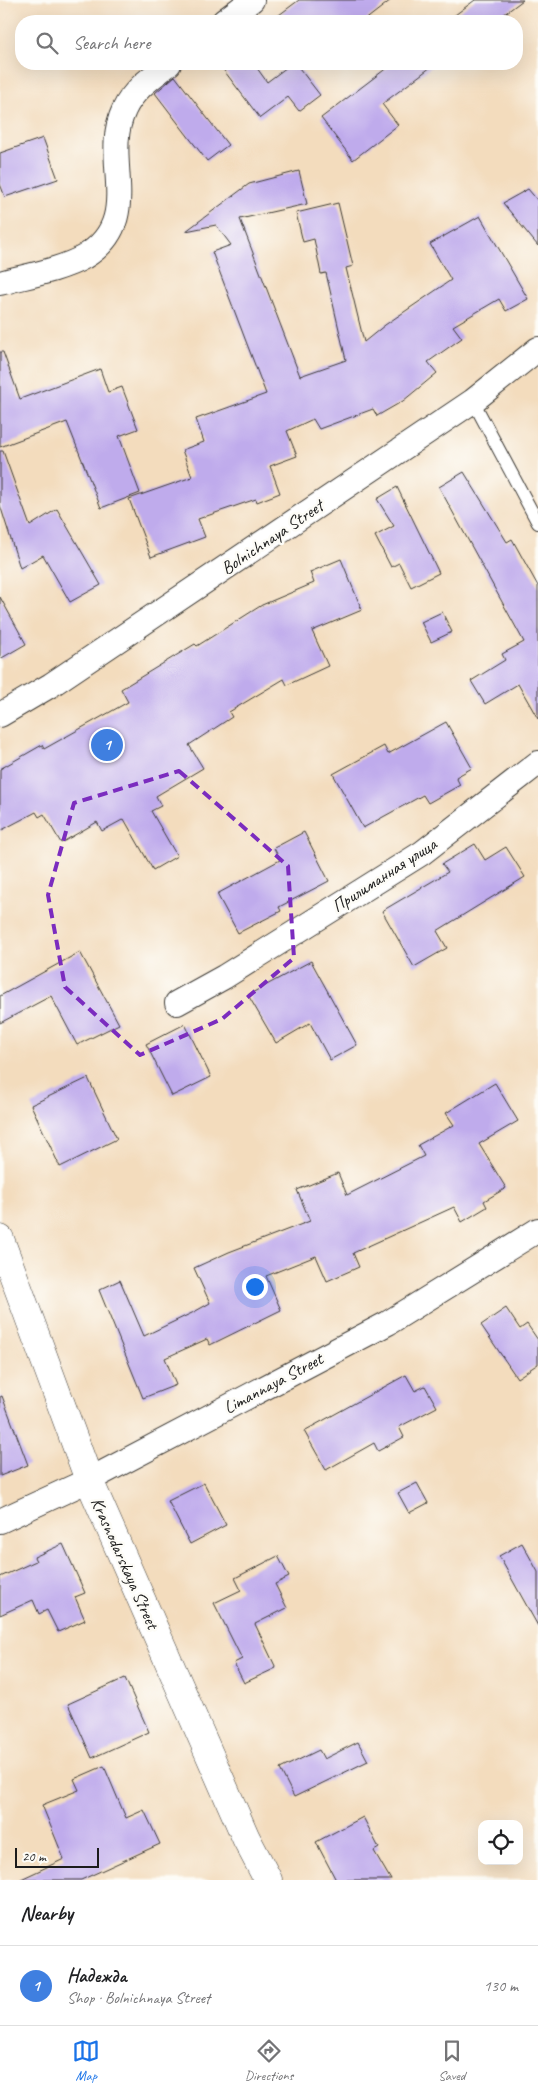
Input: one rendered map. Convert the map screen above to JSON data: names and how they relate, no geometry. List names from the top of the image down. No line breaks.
{"streets":{"street":["Bolnichnaya Street","Прилиманная улица","Limannaya Street","Krasnodarskaya Street"]},"crossings":[["Limannaya Street","Krasnodarskaya Street"]],"scale_bar":"20 m","page":{"search":"Search here","pins":"1","scale":"20 m","heading":"Nearby","list":[{"mark":"1","name":"Надежда","note":"Shop · Bolnichnaya Street","value":"130 m"}],"nav":["Map","Directions","Saved"]}}
